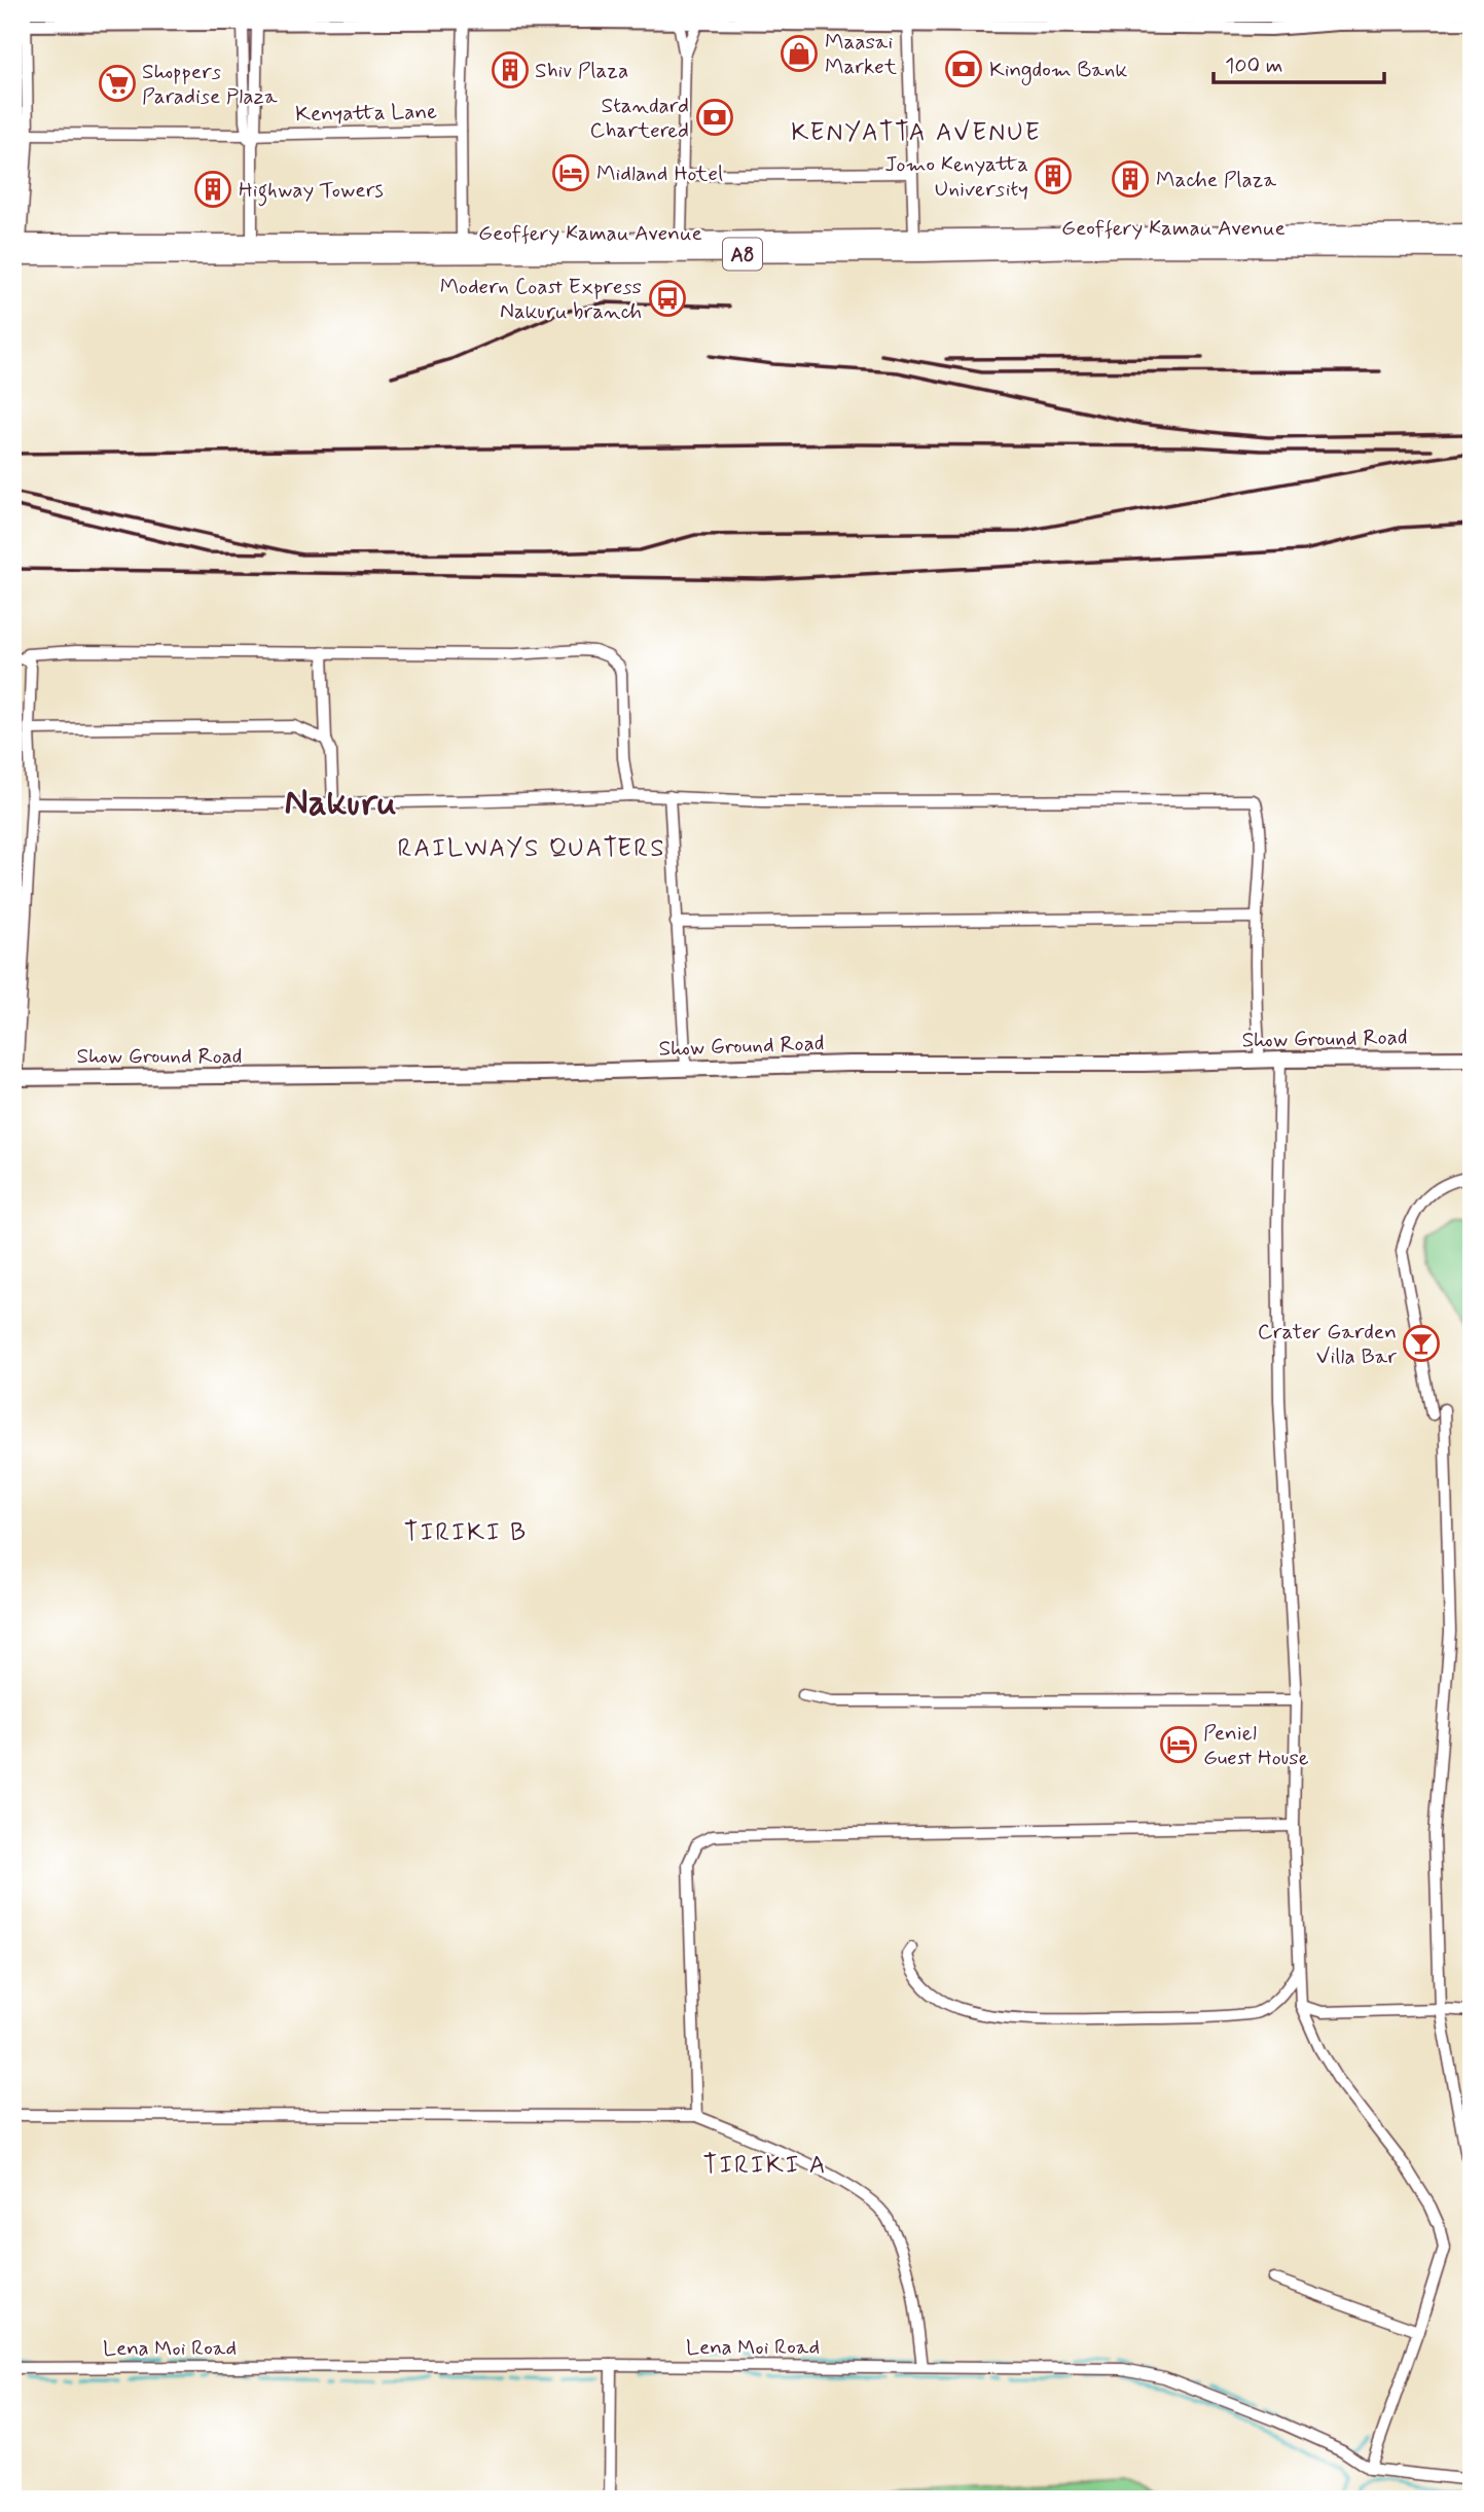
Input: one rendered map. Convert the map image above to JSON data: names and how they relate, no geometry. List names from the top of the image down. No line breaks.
{"streets":{"highway":["Geoffery Kamau Avenue","A8"],"main road":["Show Ground Road"],"street":["Kenyatta Lane","Lena Moi Road"]},"districts":["KENYATTA AVENUE","Nakuru","RAILWAYS QUATERS","TIRIKI B","TIRIKI A"],"places":{"shop":["Maasai Market"],"bank":["Kingdom Bank","Standard Chartered"],"building":["Shiv Plaza","Jomo Kenyatta University","Mache Plaza","Highway Towers"],"supermarket":["Shoppers Paradise Plaza"],"hotel":["Midland Hotel","Peniel Guest House"],"bus stop":["Modern Coast Express Nakuru branch"],"bar":["Crater Garden Villa Bar"]},"scale_bar":"100 m"}
